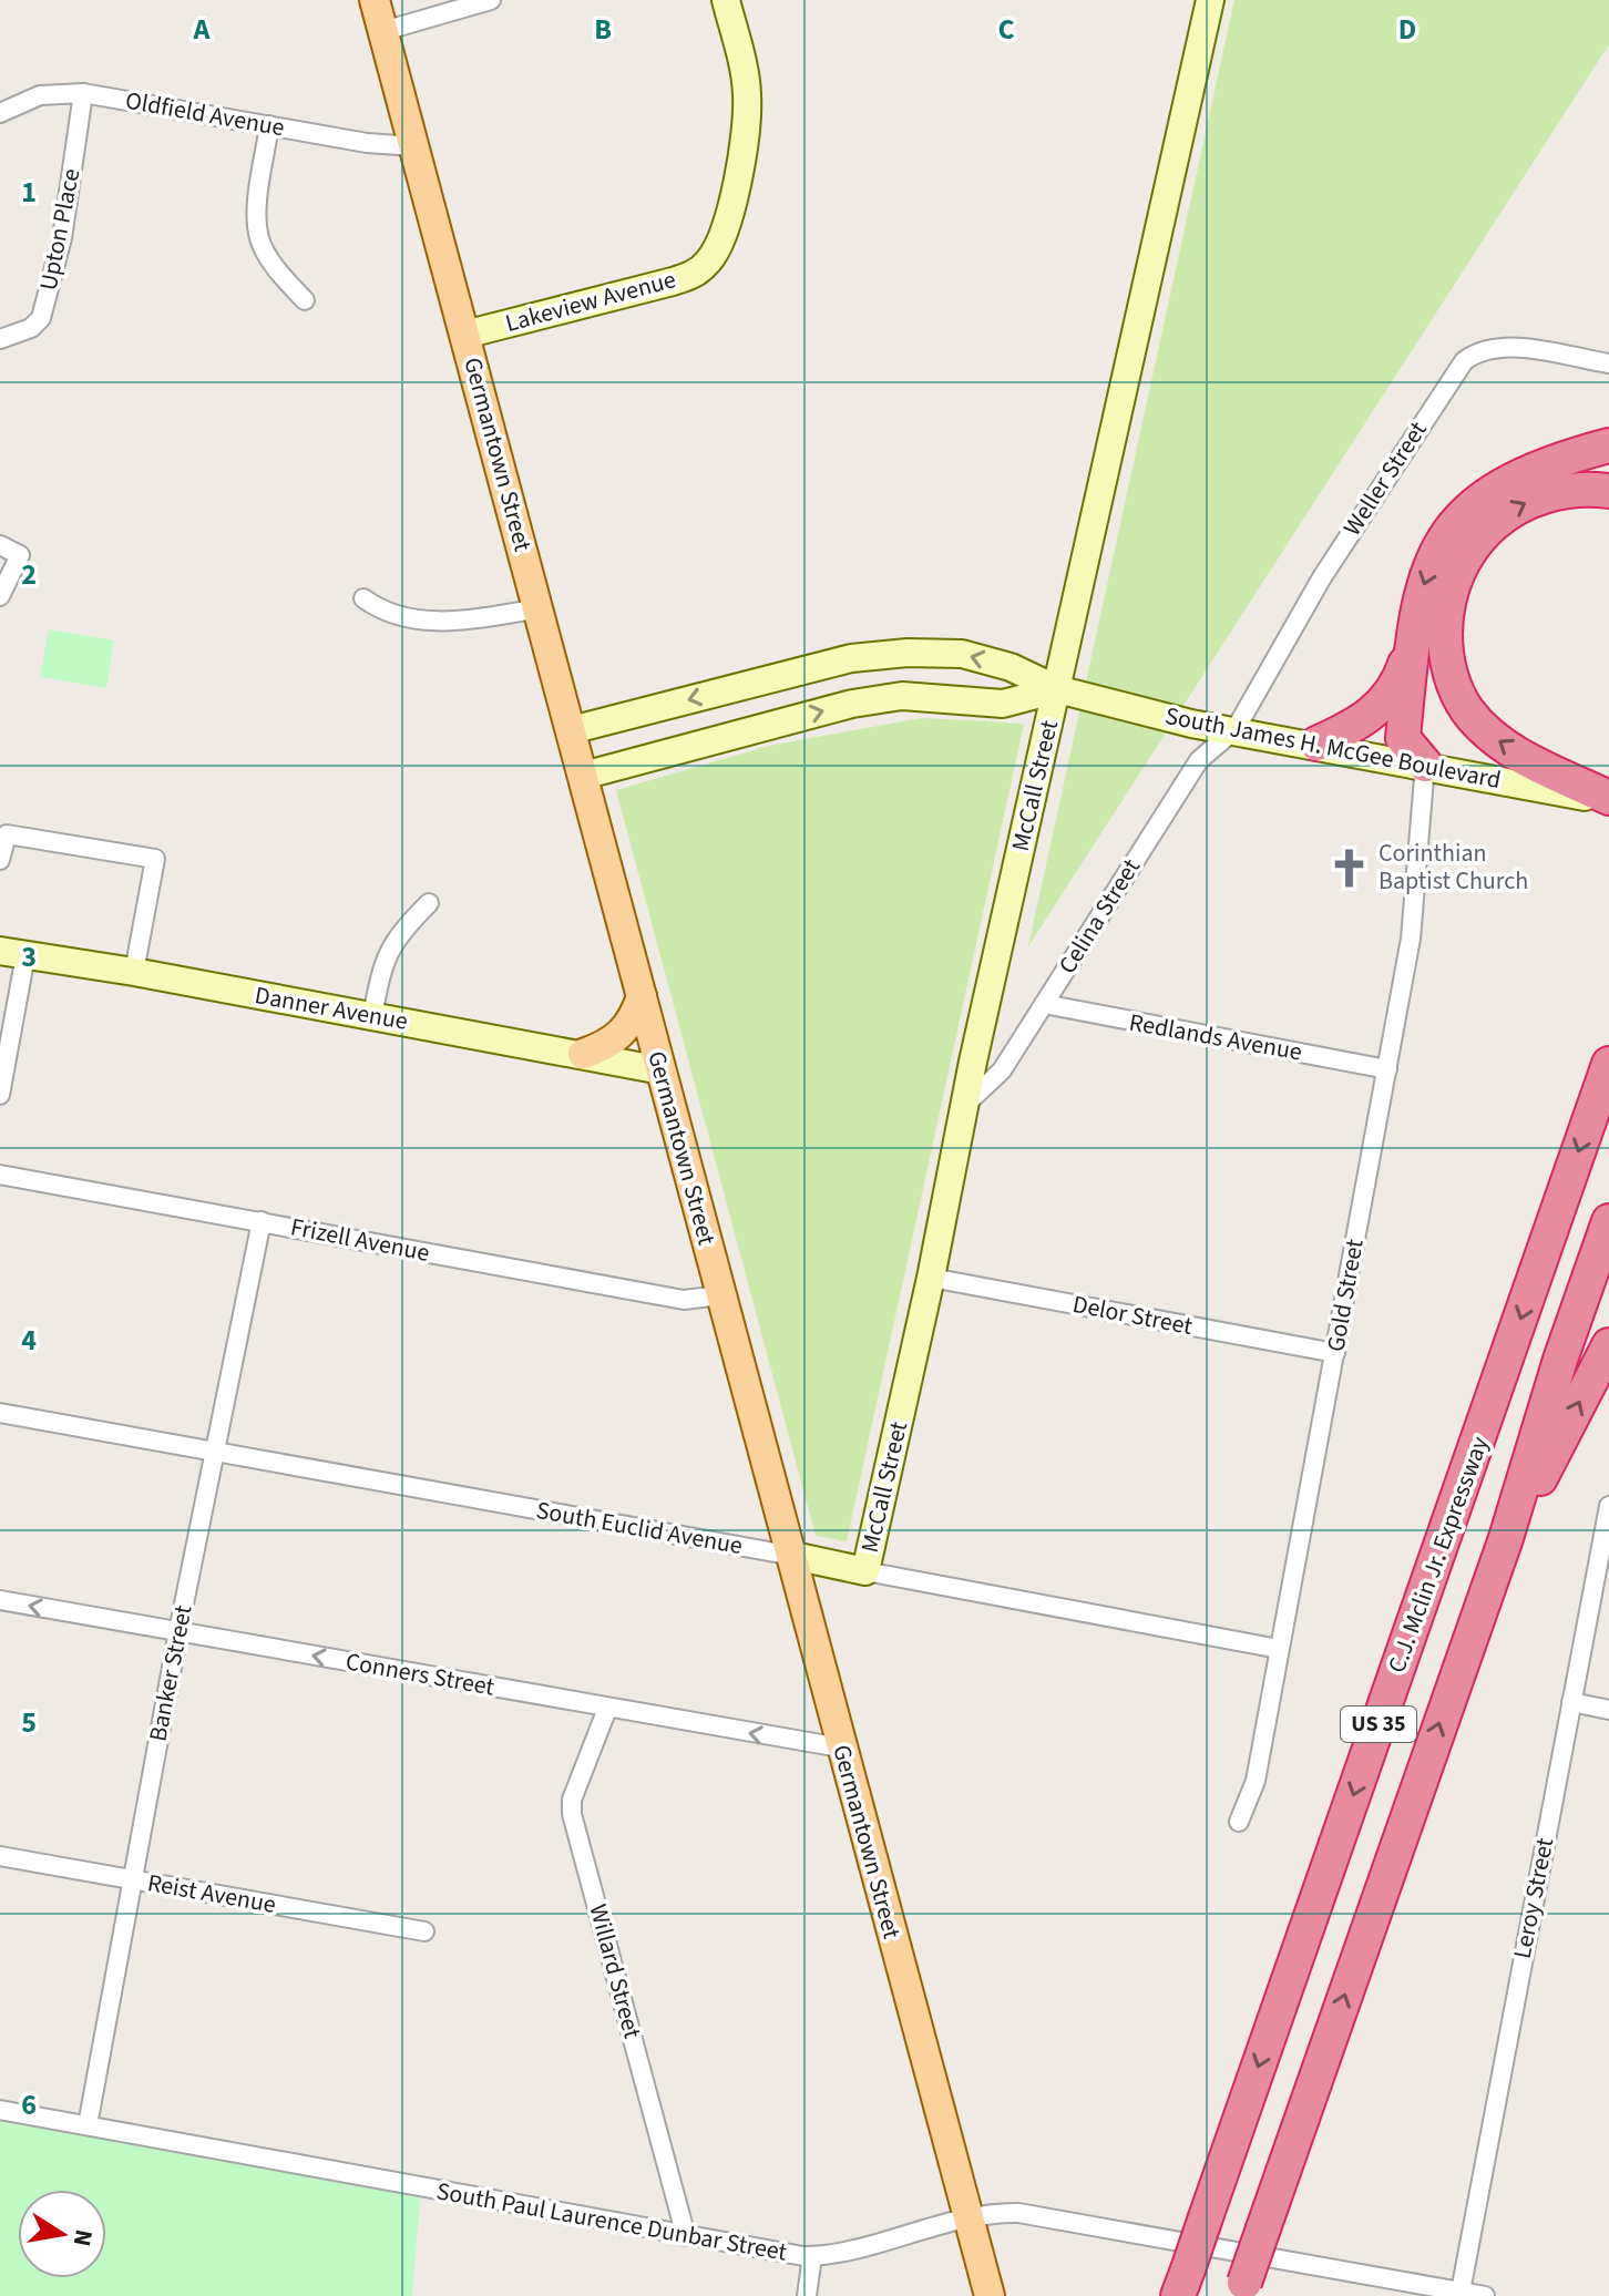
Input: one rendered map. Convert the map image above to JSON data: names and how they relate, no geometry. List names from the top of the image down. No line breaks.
{"streets":{"highway":["C.J. Mclin Jr. Expressway","US 35"],"main road":["Germantown Street"],"street":["Oldfield Avenue","Upton Place","Lakeview Avenue","Weller Street","South James H. McGee Boulevard","McCall Street","Celina Street","Danner Avenue","Redlands Avenue","Frizell Avenue","Gold Street","Delor Street","South Euclid Avenue","Banker Street","Conners Street","Reist Avenue","Leroy Street","Willard Street","South Paul Laurence Dunbar Street"]},"crossings":[["Oldfield Avenue","Upton Place"],["Oldfield Avenue","Germantown Street"],["Lakeview Avenue","Germantown Street"],["Germantown Street","South James H. McGee Boulevard"],["Germantown Street","Danner Avenue"],["Germantown Street","Frizell Avenue"],["Germantown Street","South Euclid Avenue"],["Germantown Street","Conners Street"],["Germantown Street","South Paul Laurence Dunbar Street"],["Weller Street","South James H. McGee Boulevard"],["Weller Street","Celina Street"],["South James H. McGee Boulevard","McCall Street"],["South James H. McGee Boulevard","Celina Street"],["South James H. McGee Boulevard","Gold Street"],["McCall Street","Celina Street"],["McCall Street","Delor Street"],["McCall Street","South Euclid Avenue"],["Celina Street","Redlands Avenue"],["Redlands Avenue","Gold Street"],["Frizell Avenue","Banker Street"],["Gold Street","Delor Street"],["Gold Street","South Euclid Avenue"],["South Euclid Avenue","Banker Street"],["Banker Street","Conners Street"],["Banker Street","Reist Avenue"],["Banker Street","South Paul Laurence Dunbar Street"],["Conners Street","Willard Street"],["Leroy Street","South Paul Laurence Dunbar Street"],["Willard Street","South Paul Laurence Dunbar Street"]],"one_way":["Conners Street"],"places":{"church":["Corinthian Baptist Church"]},"north":"right","grid":{"columns":["A","B","C","D"],"rows":["1","2","3","4","5","6"]}}
